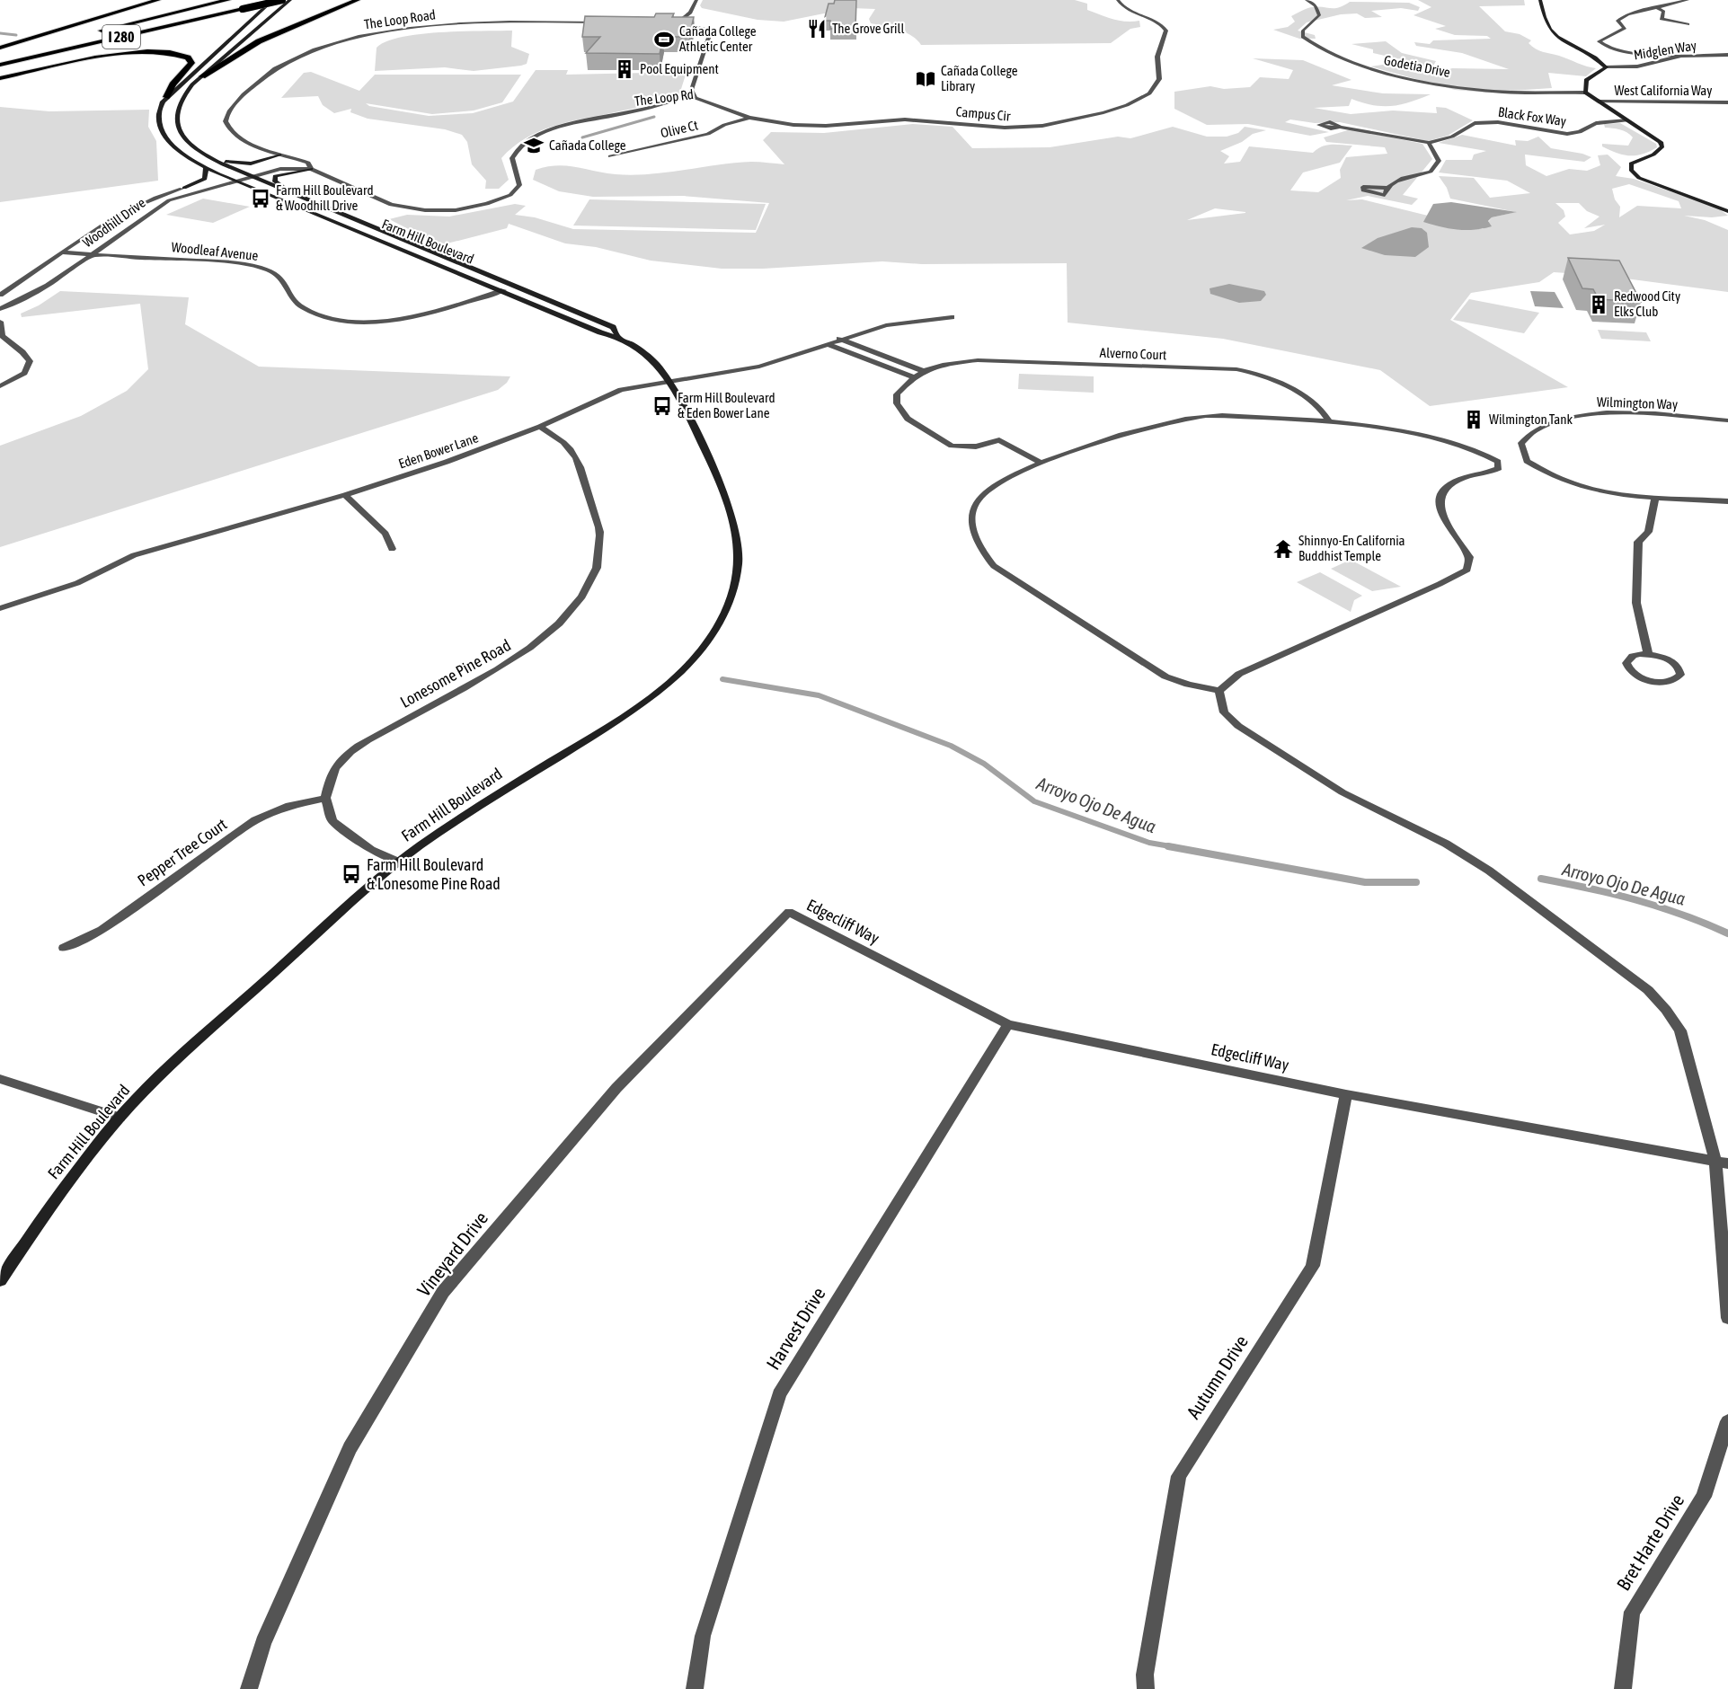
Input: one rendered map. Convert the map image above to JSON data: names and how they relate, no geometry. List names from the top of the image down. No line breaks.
{"streets":{"highway":["I 280"],"main road":["Farm Hill Boulevard"],"street":["The Loop Road","Midglen Way","Godetia Drive","West California Way","The Loop Rd","Campus Cir","Black Fox Way","Olive Ct","Woodhill Drive","Woodleaf Avenue","Alverno Court","Wilmington Way","Eden Bower Lane","Lonesome Pine Road","Pepper Tree Court","Edgecliff Way","Vineyard Drive","Harvest Drive","Autumn Drive","Bret Harte Drive"]},"crossings":[["The Loop Rd","Campus Cir"],["Campus Cir","Olive Ct"],["Woodhill Drive","Farm Hill Boulevard"],["Woodhill Drive","Woodleaf Avenue"],["Farm Hill Boulevard","Woodleaf Avenue"],["Farm Hill Boulevard","Eden Bower Lane"],["Eden Bower Lane","Lonesome Pine Road"],["Lonesome Pine Road","Pepper Tree Court"],["Edgecliff Way","Vineyard Drive"],["Edgecliff Way","Harvest Drive"],["Edgecliff Way","Autumn Drive"]],"water":["Arroyo Ojo De Agua"],"places":{"restaurant":["The Grove Grill"],"sports":["Cañada College Athletic Center"],"building":["Pool Equipment","Redwood City Elks Club","Wilmington Tank"],"library":["Cañada College Library"],"school or university":["Cañada College"],"bus stop":["Farm Hill Boulevard & Woodhill Drive","Farm Hill Boulevard & Eden Bower Lane","Farm Hill Boulevard & Lonesome Pine Road"],"temple":["Shinnyo-En California Buddhist Temple"]}}
